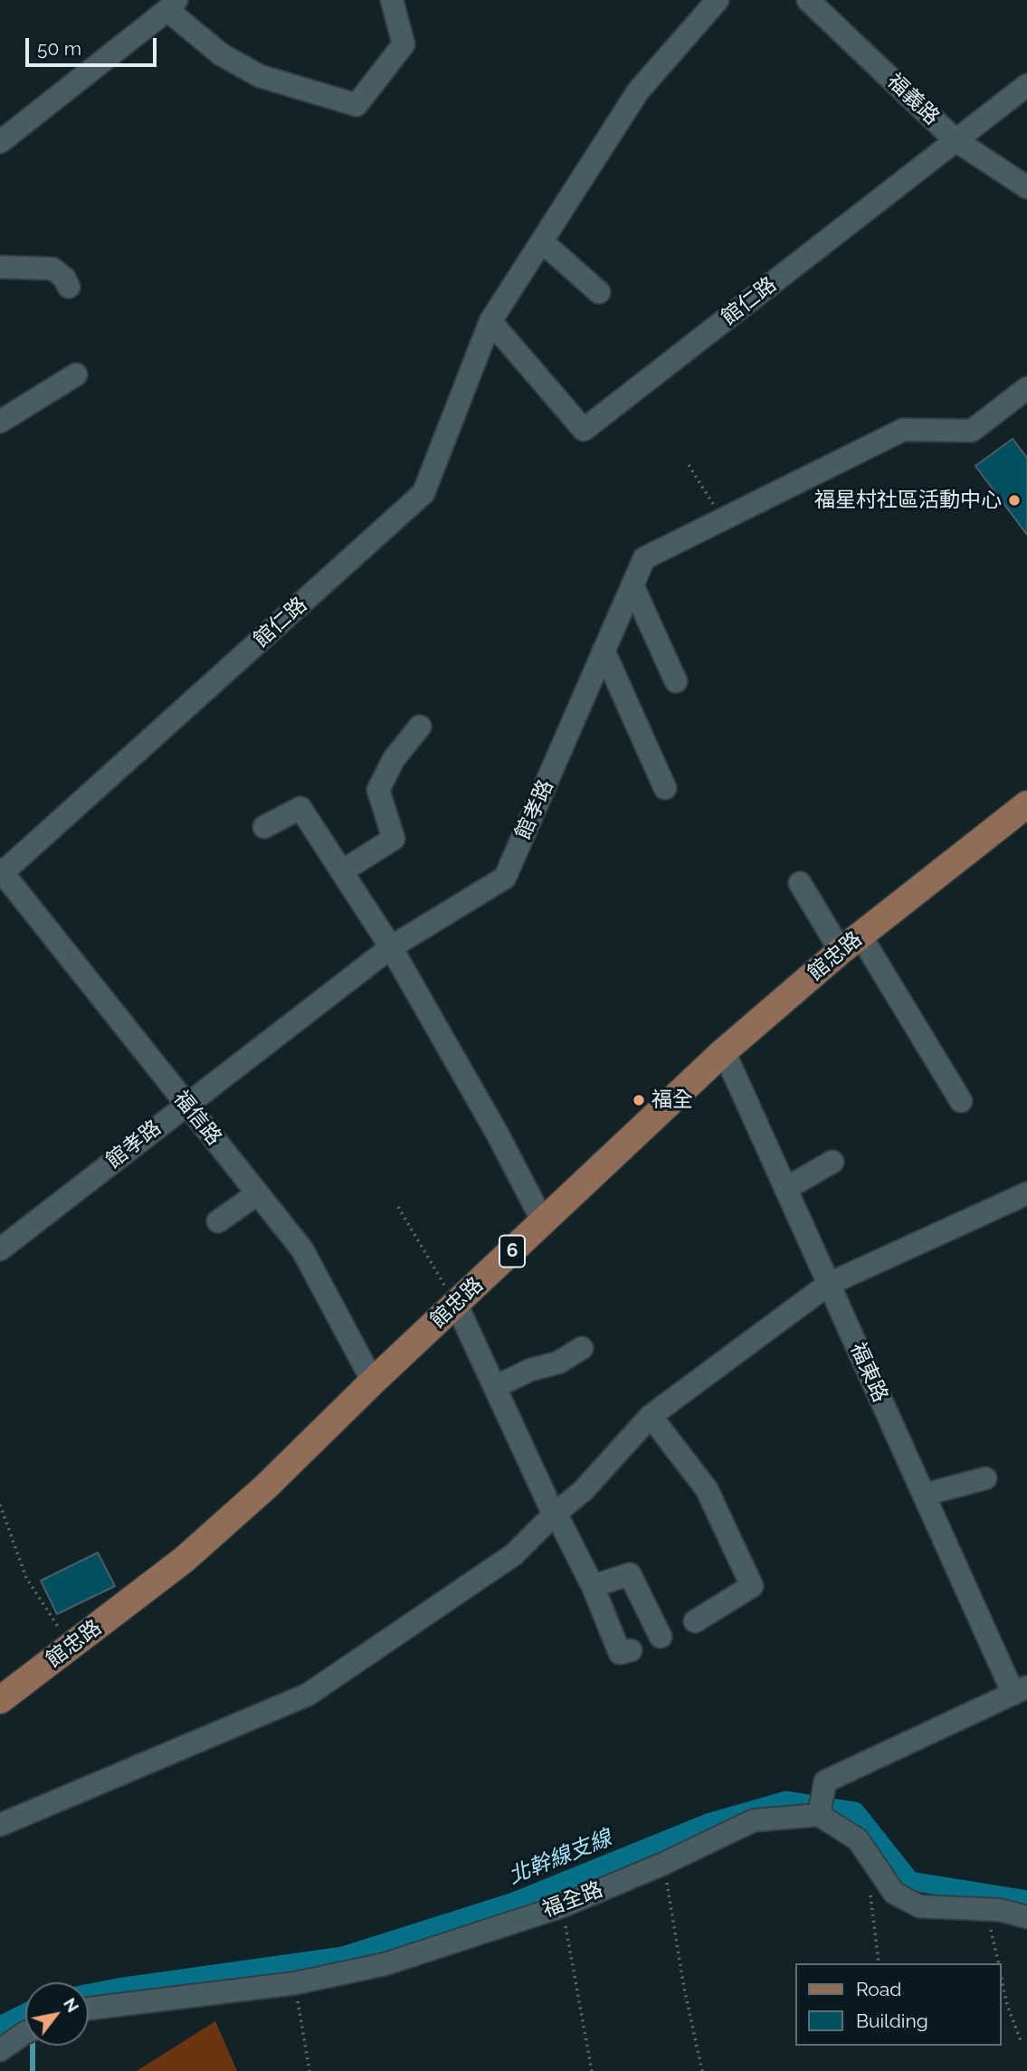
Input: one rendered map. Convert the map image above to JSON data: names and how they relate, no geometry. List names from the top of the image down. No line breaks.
{"streets":{"main road":["館忠路","6"],"street":["福義路","館仁路","館孝路","福信路","福東路","福全路"]},"crossings":[["福義路","館仁路"],["館仁路","福信路"],["館孝路","福信路"],["館忠路","福信路"],["館忠路","福東路"]],"water":["北幹線支線"],"places":["福星村社區活動中心","福全"],"legend":["Road","Building"],"scale_bar":"50 m","north":"top right"}
